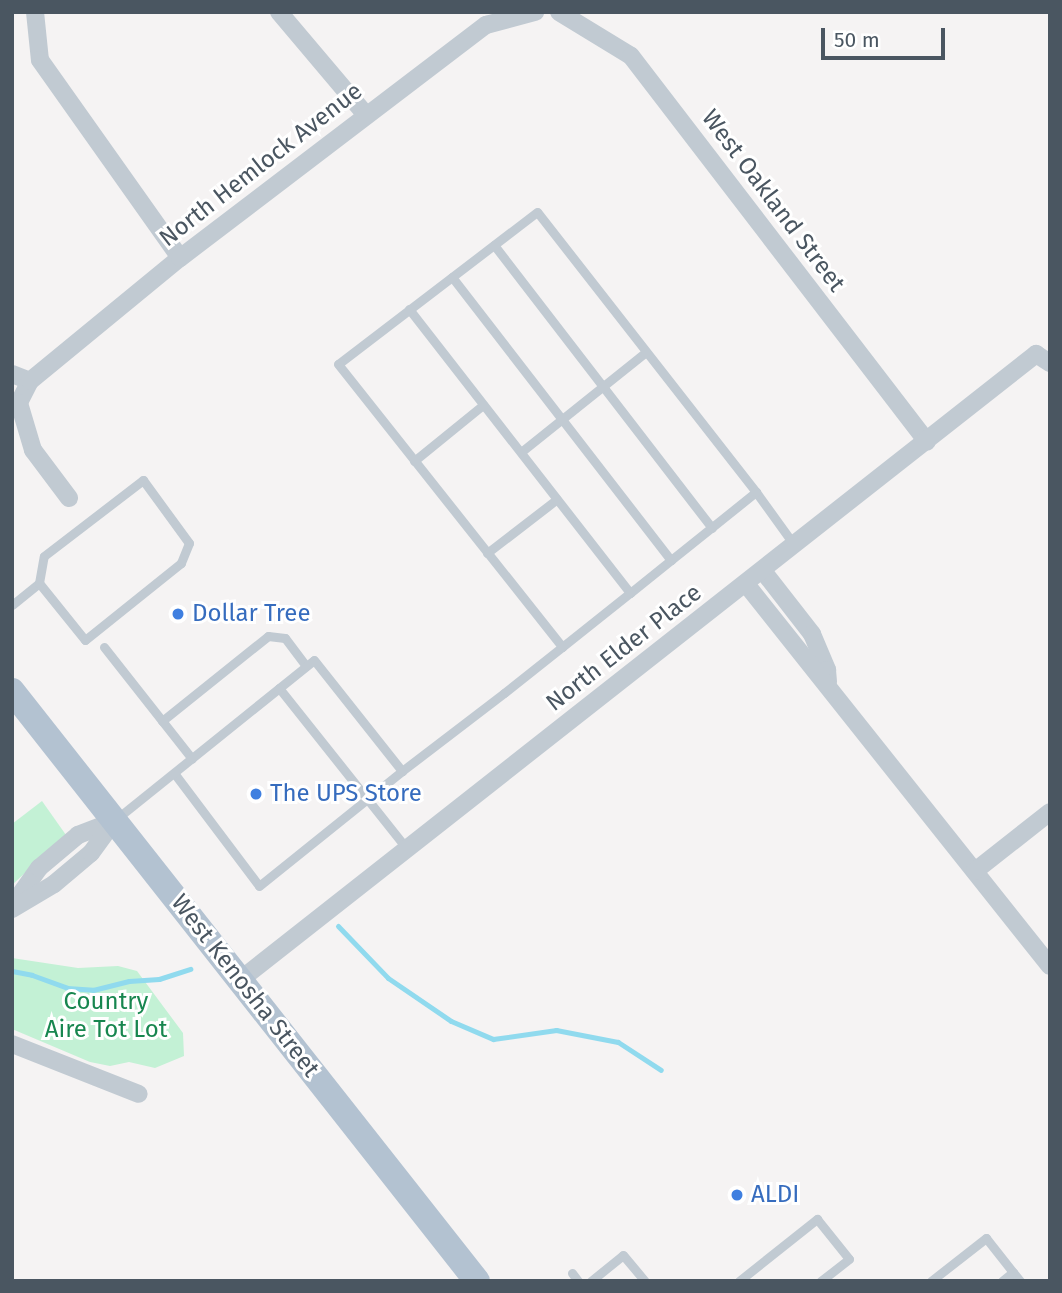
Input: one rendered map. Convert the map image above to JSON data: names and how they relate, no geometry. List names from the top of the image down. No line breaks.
{"streets":{"main road":["West Kenosha Street"],"street":["North Hemlock Avenue","West Oakland Street","North Elder Place"]},"crossings":[["West Oakland Street","North Elder Place"],["North Elder Place","West Kenosha Street"]],"parks":["Country Aire Tot Lot"],"places":["Dollar Tree","The UPS Store","ALDI"],"scale_bar":"50 m"}
